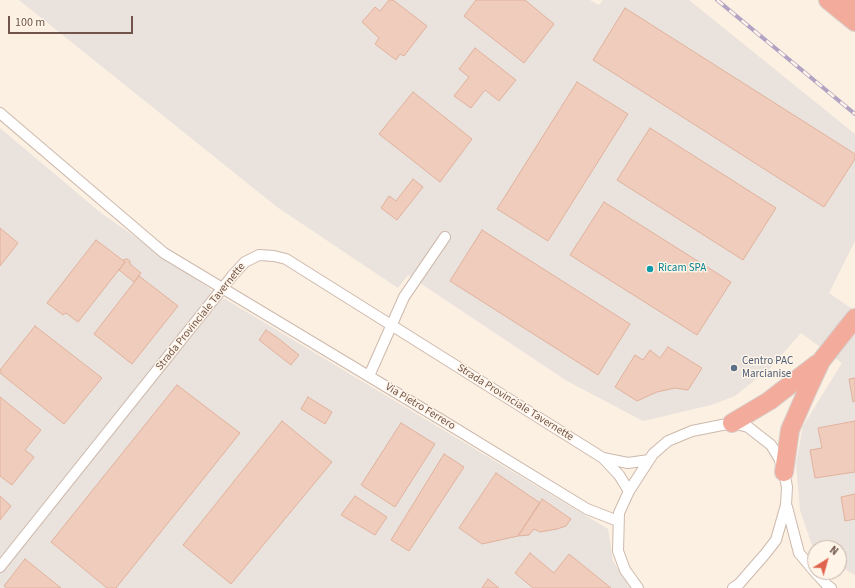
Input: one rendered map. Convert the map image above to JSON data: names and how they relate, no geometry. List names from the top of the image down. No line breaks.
{"streets":{"street":["Strada Provinciale Tavernette","Via Pietro Ferrero"]},"crossings":[["Strada Provinciale Tavernette","Via Pietro Ferrero"]],"places":["Ricam SPA","Centro PAC Marcianise"],"scale_bar":"100 m","north":"top right"}
